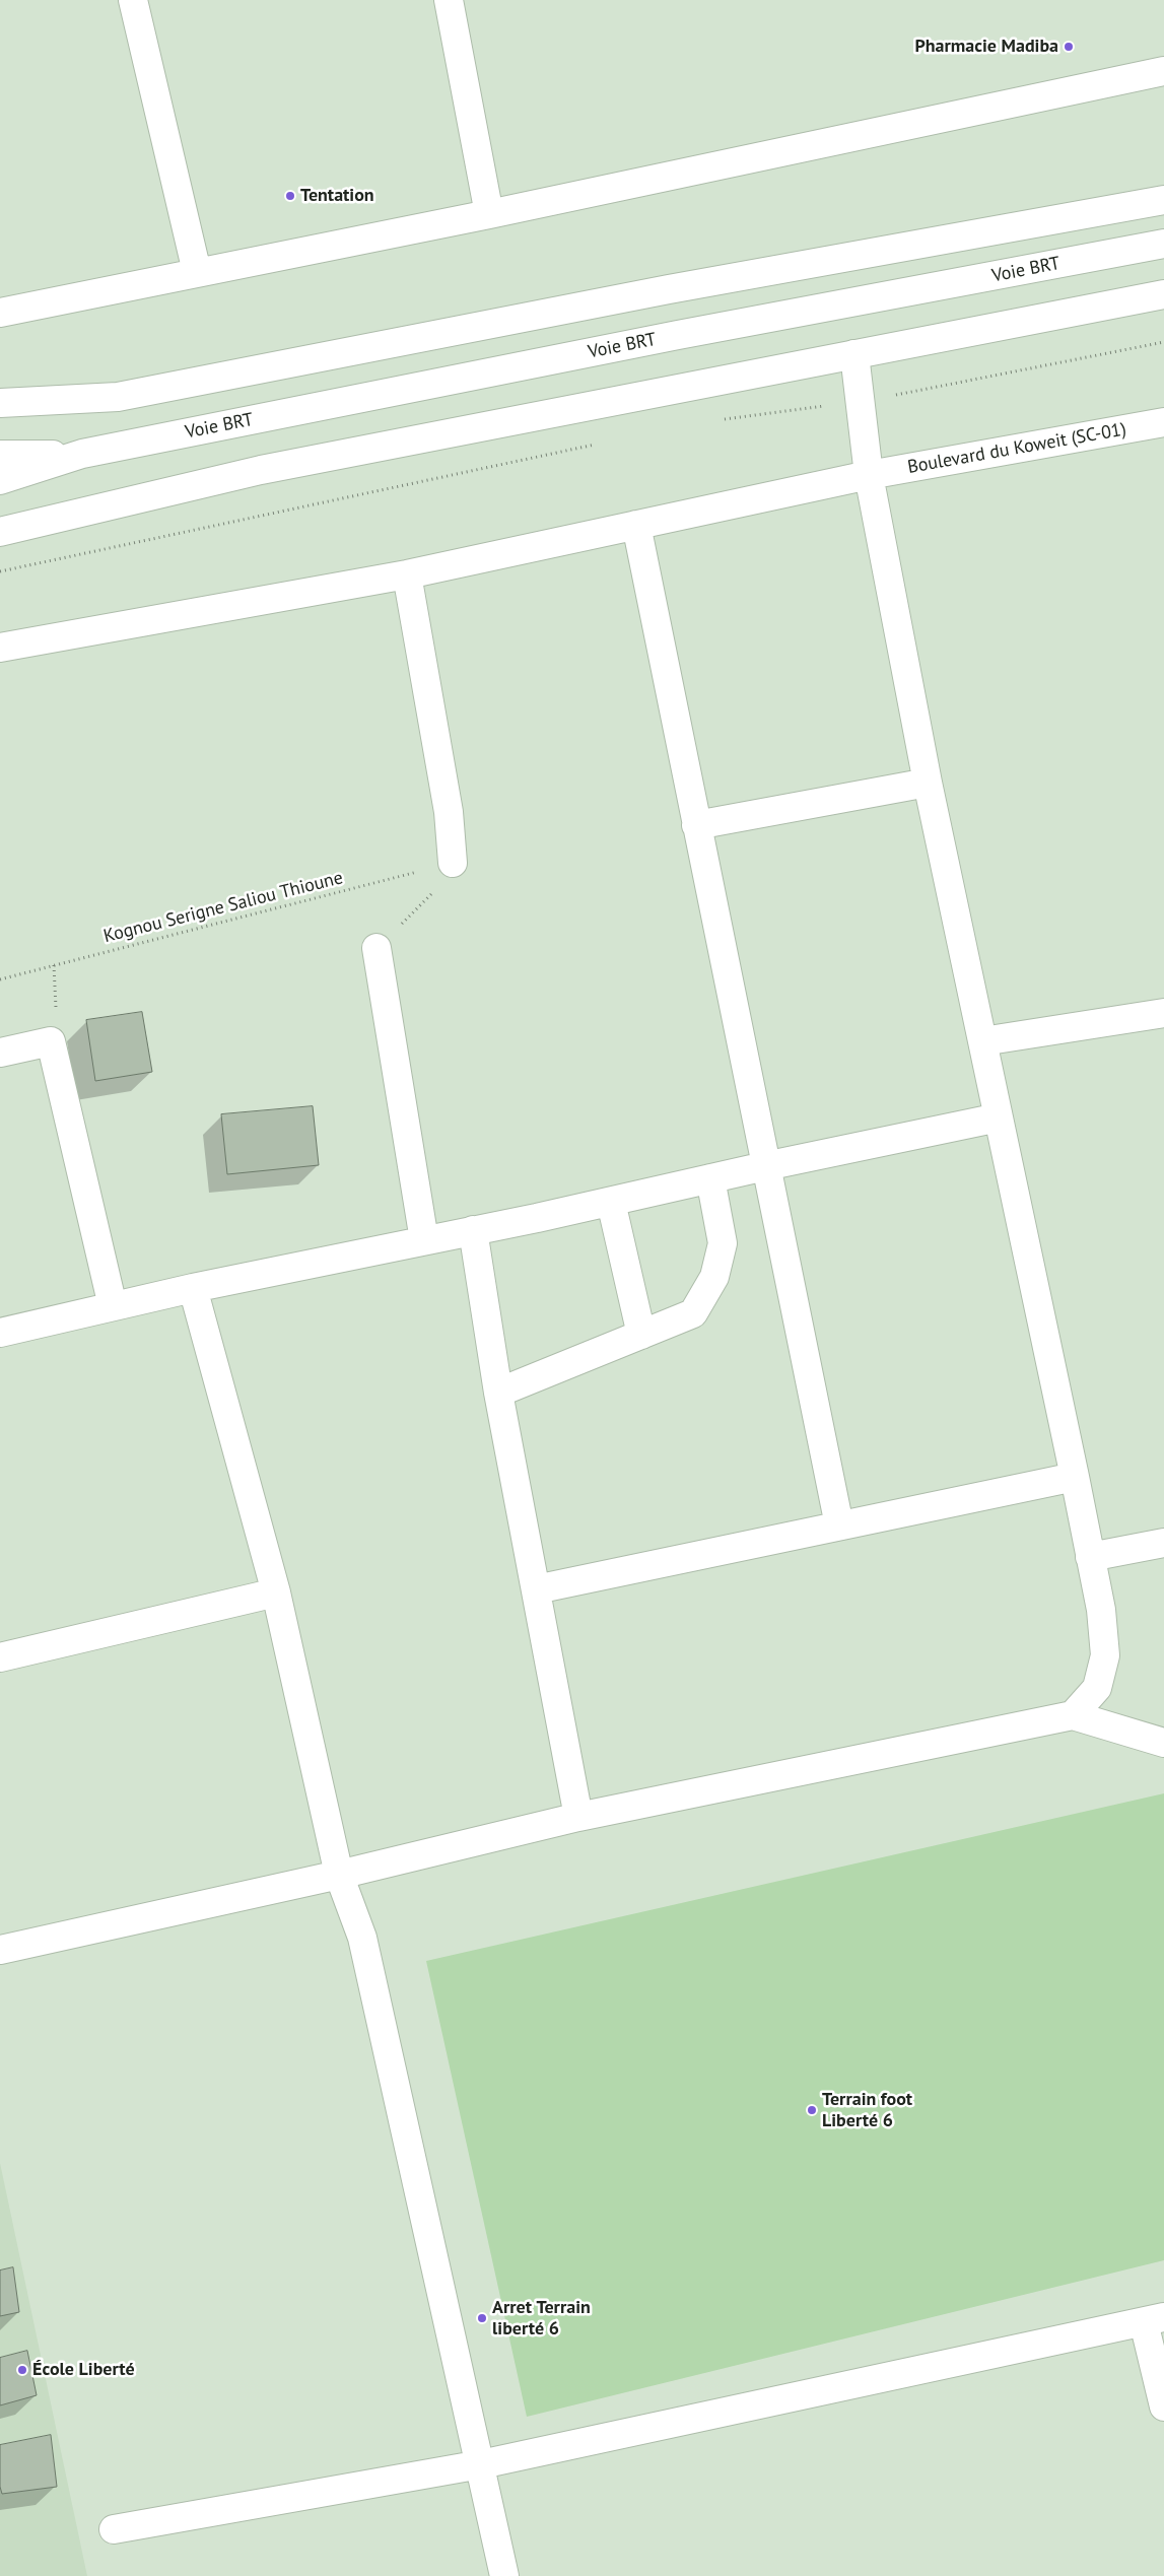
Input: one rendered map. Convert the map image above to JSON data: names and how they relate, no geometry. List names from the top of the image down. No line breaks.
{"streets":{"street":["Voie BRT","Boulevard du Koweit (SC-01)"],"path":["Kognou Serigne Saliou Thioune"]},"places":["Pharmacie Madiba","Tentation","Terrain foot Liberté 6","Arret Terrain liberté 6","École Liberté"]}
